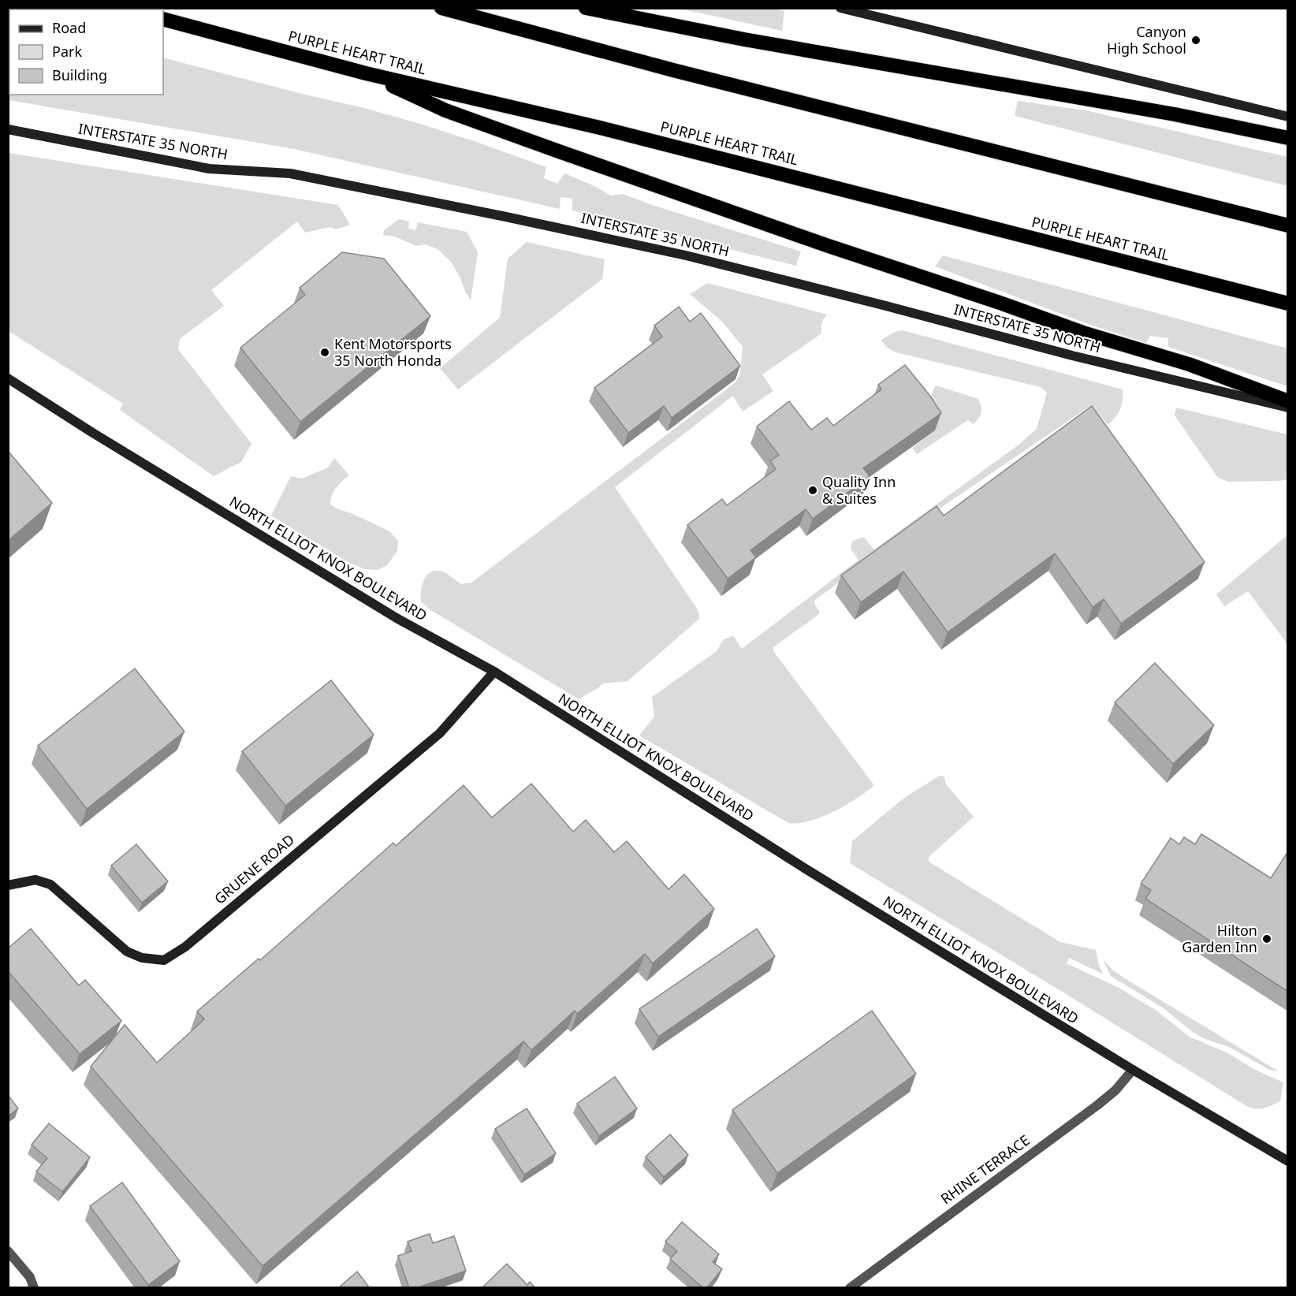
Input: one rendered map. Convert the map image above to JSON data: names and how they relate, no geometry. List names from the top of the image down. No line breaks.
{"streets":{"highway":["PURPLE HEART TRAIL"],"main road":["INTERSTATE 35 NORTH","NORTH ELLIOT KNOX BOULEVARD","GRUENE ROAD"],"street":["RHINE TERRACE"]},"crossings":[["NORTH ELLIOT KNOX BOULEVARD","GRUENE ROAD"],["NORTH ELLIOT KNOX BOULEVARD","RHINE TERRACE"]],"places":["Canyon High School","Kent Motorsports 35 North Honda","Quality Inn & Suites","Hilton Garden Inn"],"legend":["Road","Park","Building"]}
